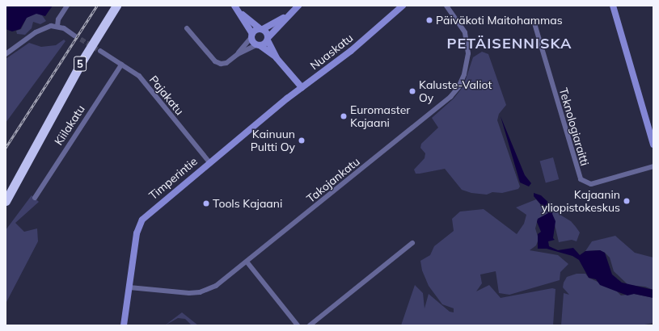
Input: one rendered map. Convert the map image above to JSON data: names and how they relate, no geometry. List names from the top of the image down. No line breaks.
{"streets":{"highway":["5"],"street":["Nuaskatu","Pajakatu","Kiilakatu","Teknologiaraitti","Timperintie","Takojankatu"]},"crossings":[["Nuaskatu","Timperintie"],["Pajakatu","Kiilakatu"],["Pajakatu","Timperintie"],["Timperintie","Takojankatu"]],"districts":["PETÄISENNISKA"],"places":["Päiväkoti Maitohammas","Kaluste-Valiot Oy","Euromaster Kajaani","Kainuun Pultti Oy","Kajaanin yliopistokeskus","Tools Kajaani"]}
